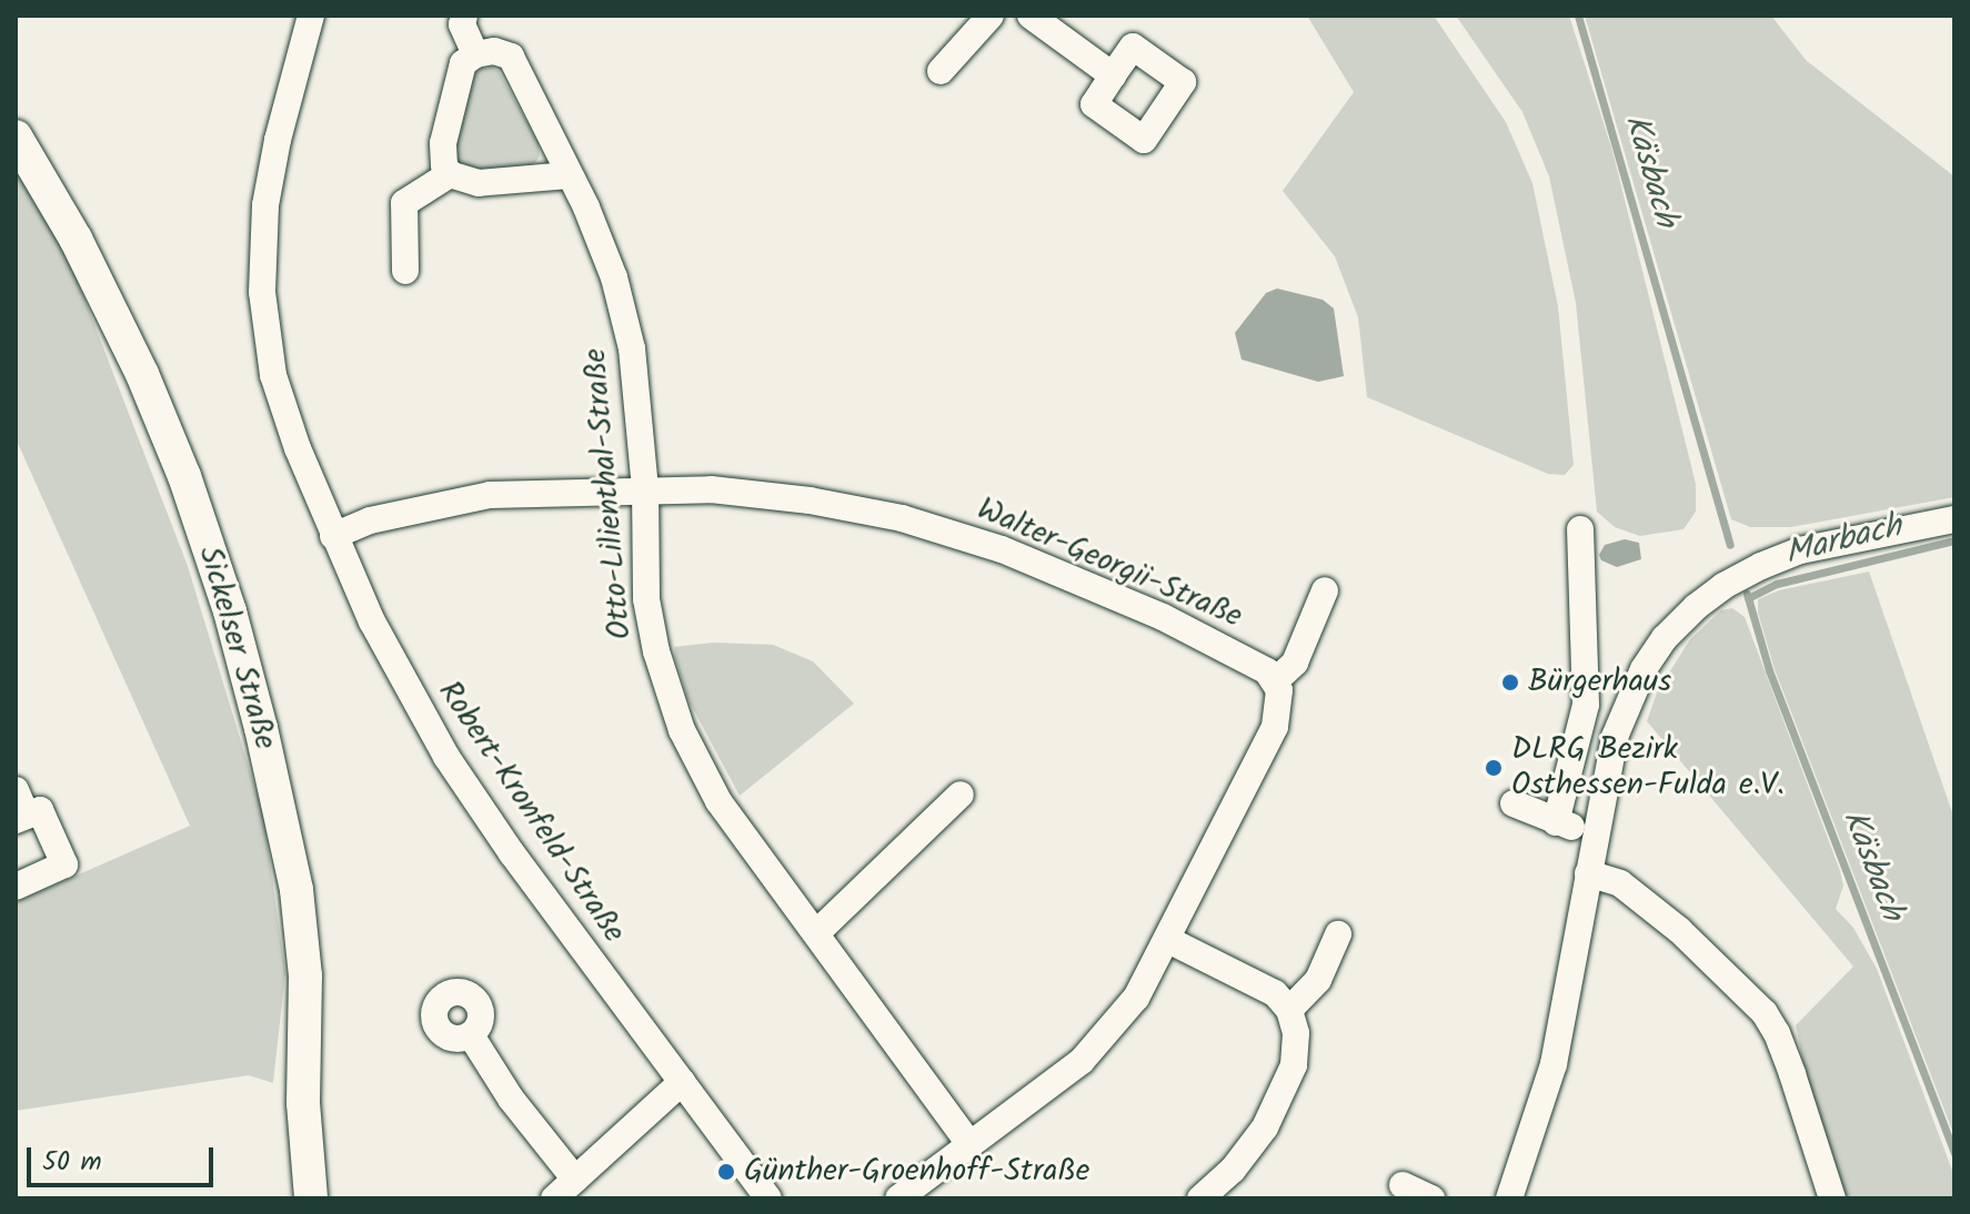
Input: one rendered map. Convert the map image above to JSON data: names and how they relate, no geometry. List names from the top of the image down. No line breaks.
{"streets":{"main road":["Sickelser Straße"],"street":["Otto-Lilienthal-Straße","Walter-Georgii-Straße","Robert-Kronfeld-Straße"]},"crossings":[["Otto-Lilienthal-Straße","Walter-Georgii-Straße"],["Walter-Georgii-Straße","Robert-Kronfeld-Straße"]],"water":["Käsbach","Marbach"],"places":["Bürgerhaus","DLRG Bezirk Osthessen-Fulda e.V.","Günther-Groenhoff-Straße"],"scale_bar":"50 m"}
